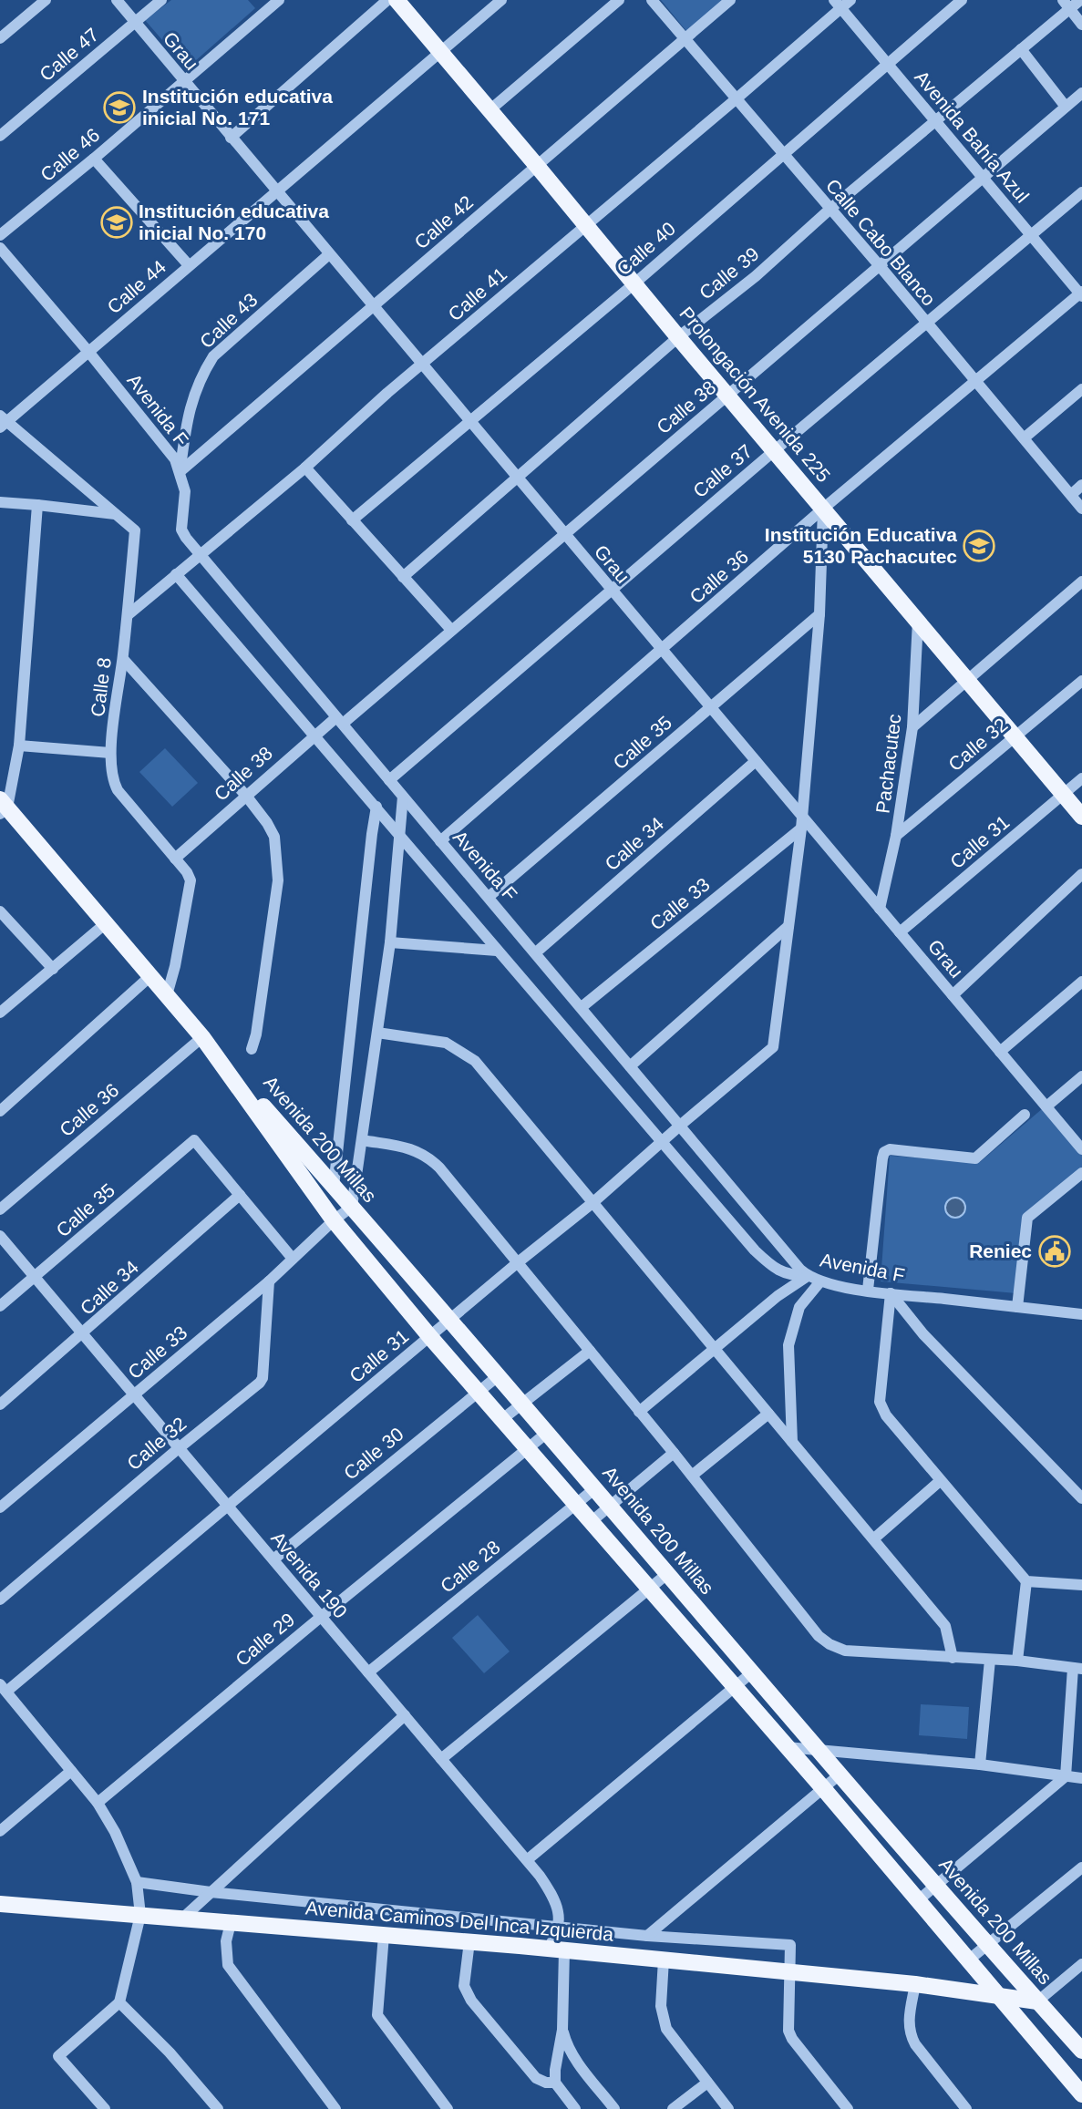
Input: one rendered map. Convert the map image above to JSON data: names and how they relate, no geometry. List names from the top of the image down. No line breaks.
{"streets":{"main road":["Prolongación Avenida 225","Avenida 200 Millas","Avenida Caminos Del Inca Izquierda"],"street":["Grau","Calle 47","Avenida Bahía Azul","Calle 46","Calle 42","Calle Cabo Blanco","Calle 40","Calle 39","Calle 44","Calle 41","Calle 43","Calle 38","Avenida F","Calle 37","Calle 36","Calle 8","Calle 35","Calle 32","Pachacutec","Calle 31","Calle 34","Calle 33","Calle 30","Calle 28","Avenida 190","Calle 29"]},"crossings":[["Grau","Calle 47"],["Grau","Calle 46"],["Grau","Calle 42"],["Grau","Calle 40"],["Grau","Calle 39"],["Grau","Calle 44"],["Grau","Calle 41"],["Grau","Calle 43"],["Grau","Calle 38"],["Grau","Calle 37"],["Grau","Calle 36"],["Grau","Calle 35"],["Grau","Pachacutec"],["Grau","Calle 31"],["Grau","Calle 34"],["Avenida Bahía Azul","Calle 40"],["Avenida Bahía Azul","Calle 39"],["Avenida Bahía Azul","Calle 41"],["Avenida Bahía Azul","Calle 38"],["Avenida Bahía Azul","Calle 37"],["Avenida Bahía Azul","Calle 36"],["Calle 42","Calle Cabo Blanco"],["Calle 42","Calle 43"],["Calle 42","Prolongación Avenida 225"],["Calle 42","Avenida F"],["Calle Cabo Blanco","Calle 40"],["Calle Cabo Blanco","Calle 39"],["Calle Cabo Blanco","Calle 41"],["Calle Cabo Blanco","Calle 38"],["Calle Cabo Blanco","Calle 37"],["Calle Cabo Blanco","Calle 36"],["Calle 40","Prolongación Avenida 225"],["Calle 39","Prolongación Avenida 225"],["Calle 44","Prolongación Avenida 225"],["Calle 44","Avenida F"],["Calle 44","Calle 8"],["Calle 41","Prolongación Avenida 225"],["Calle 41","Avenida F"],["Calle 41","Calle 8"],["Calle 43","Avenida F"],["Prolongación Avenida 225","Calle 38"],["Prolongación Avenida 225","Calle 37"],["Prolongación Avenida 225","Calle 36"],["Prolongación Avenida 225","Calle 32"],["Prolongación Avenida 225","Pachacutec"],["Prolongación Avenida 225","Calle 31"],["Calle 38","Avenida F"],["Calle 38","Calle 8"],["Avenida F","Calle 37"],["Avenida F","Calle 36"],["Avenida F","Calle 35"],["Avenida F","Calle 31"],["Avenida F","Calle 34"],["Avenida F","Calle 33"],["Calle 36","Avenida 200 Millas"],["Calle 8","Avenida 200 Millas"],["Calle 35","Calle 34"],["Calle 35","Avenida 190"],["Calle 32","Pachacutec"],["Calle 32","Calle 33"],["Calle 32","Avenida 190"],["Calle 31","Avenida 200 Millas"],["Calle 31","Avenida 190"],["Calle 34","Avenida 190"],["Calle 33","Avenida 200 Millas"],["Calle 33","Avenida 190"],["Avenida 200 Millas","Calle 30"],["Avenida 200 Millas","Calle 28"],["Avenida 200 Millas","Calle 29"],["Avenida 200 Millas","Avenida Caminos Del Inca Izquierda"],["Calle 30","Avenida 190"],["Calle 28","Avenida 190"],["Avenida 190","Calle 29"],["Avenida 190","Avenida Caminos Del Inca Izquierda"]],"places":{"school or university":["Institución educativa inicial No. 171","Institución educativa inicial No. 170","Institución Educativa 5130 Pachacutec"],"public building":["Reniec"]}}
